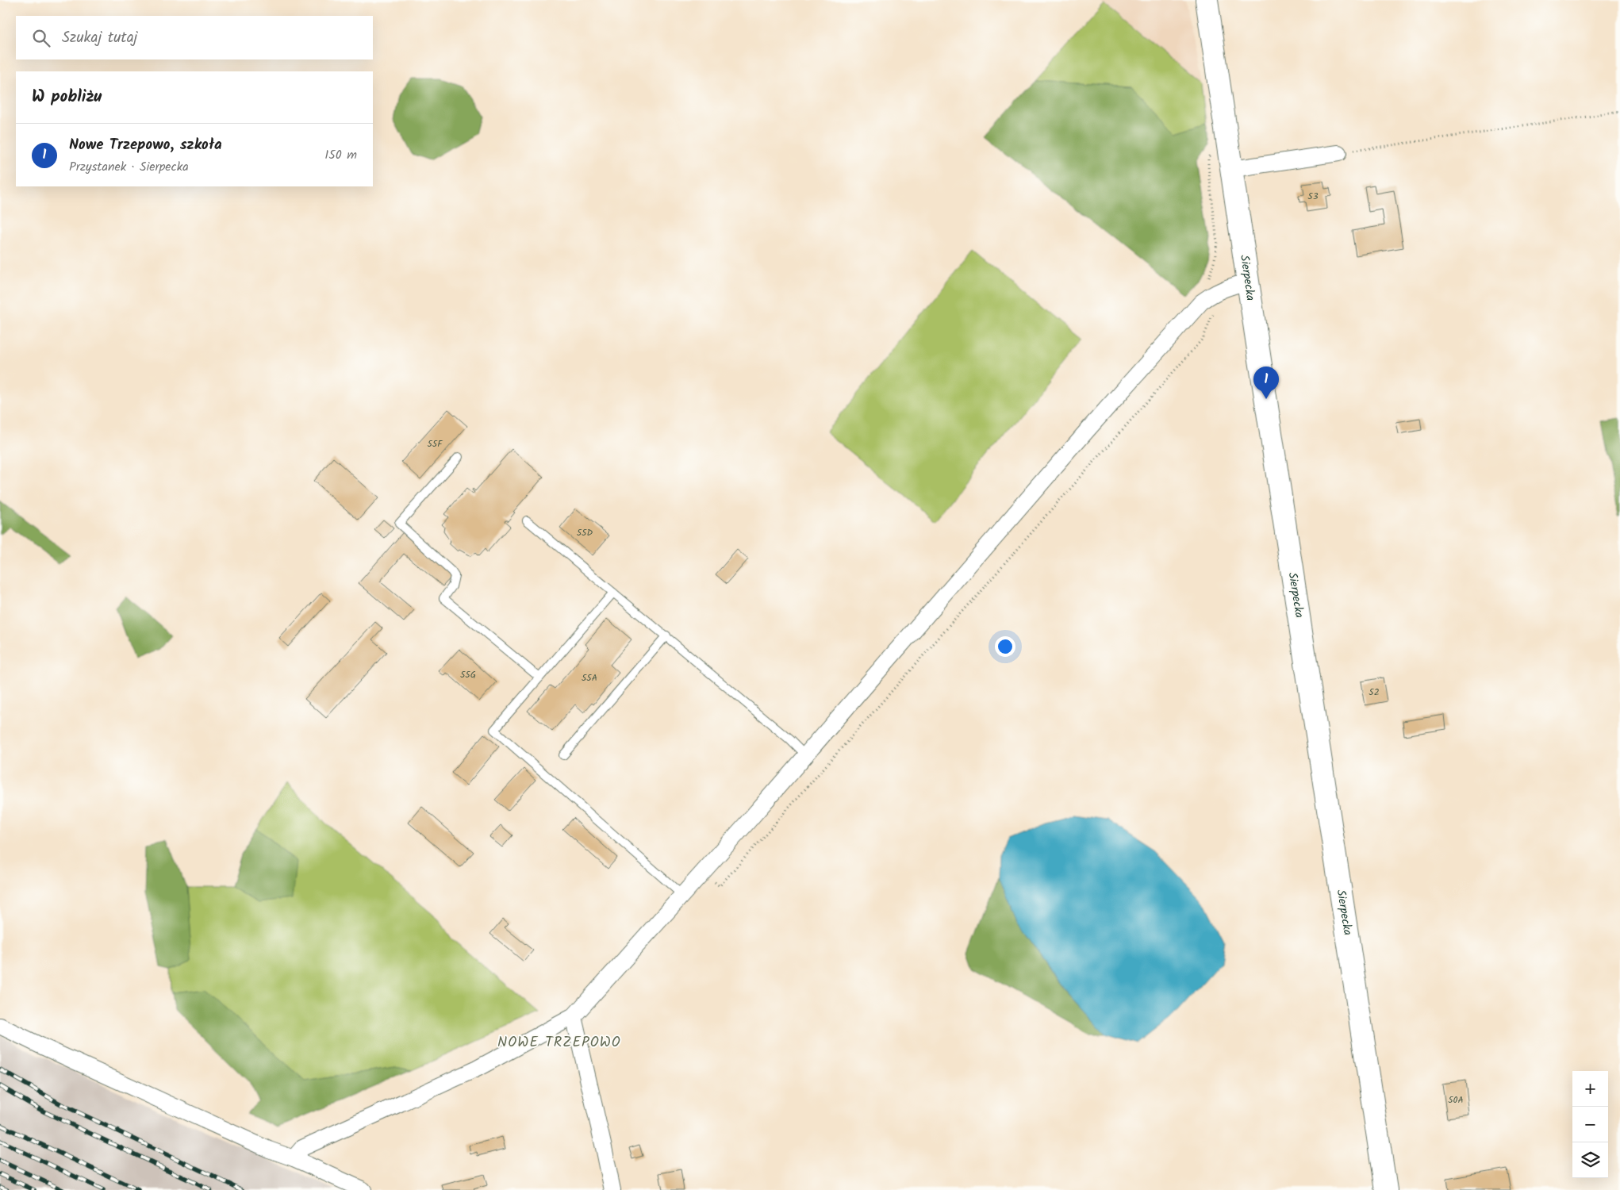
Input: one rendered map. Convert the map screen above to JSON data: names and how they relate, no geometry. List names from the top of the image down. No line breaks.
{"streets":{"street":["Sierpecka"]},"districts":["NOWE TRZEPOWO"],"house_numbers":["53","55F","55D","55G","55A","52","50A"],"page":{"search":"Szukaj tutaj","heading":"W pobliżu","list":[{"mark":"1","name":"Nowe Trzepowo, szkoła","note":"Przystanek · Sierpecka","value":"150 m"}],"pins":"1","map_buttons":["+","−"]}}
